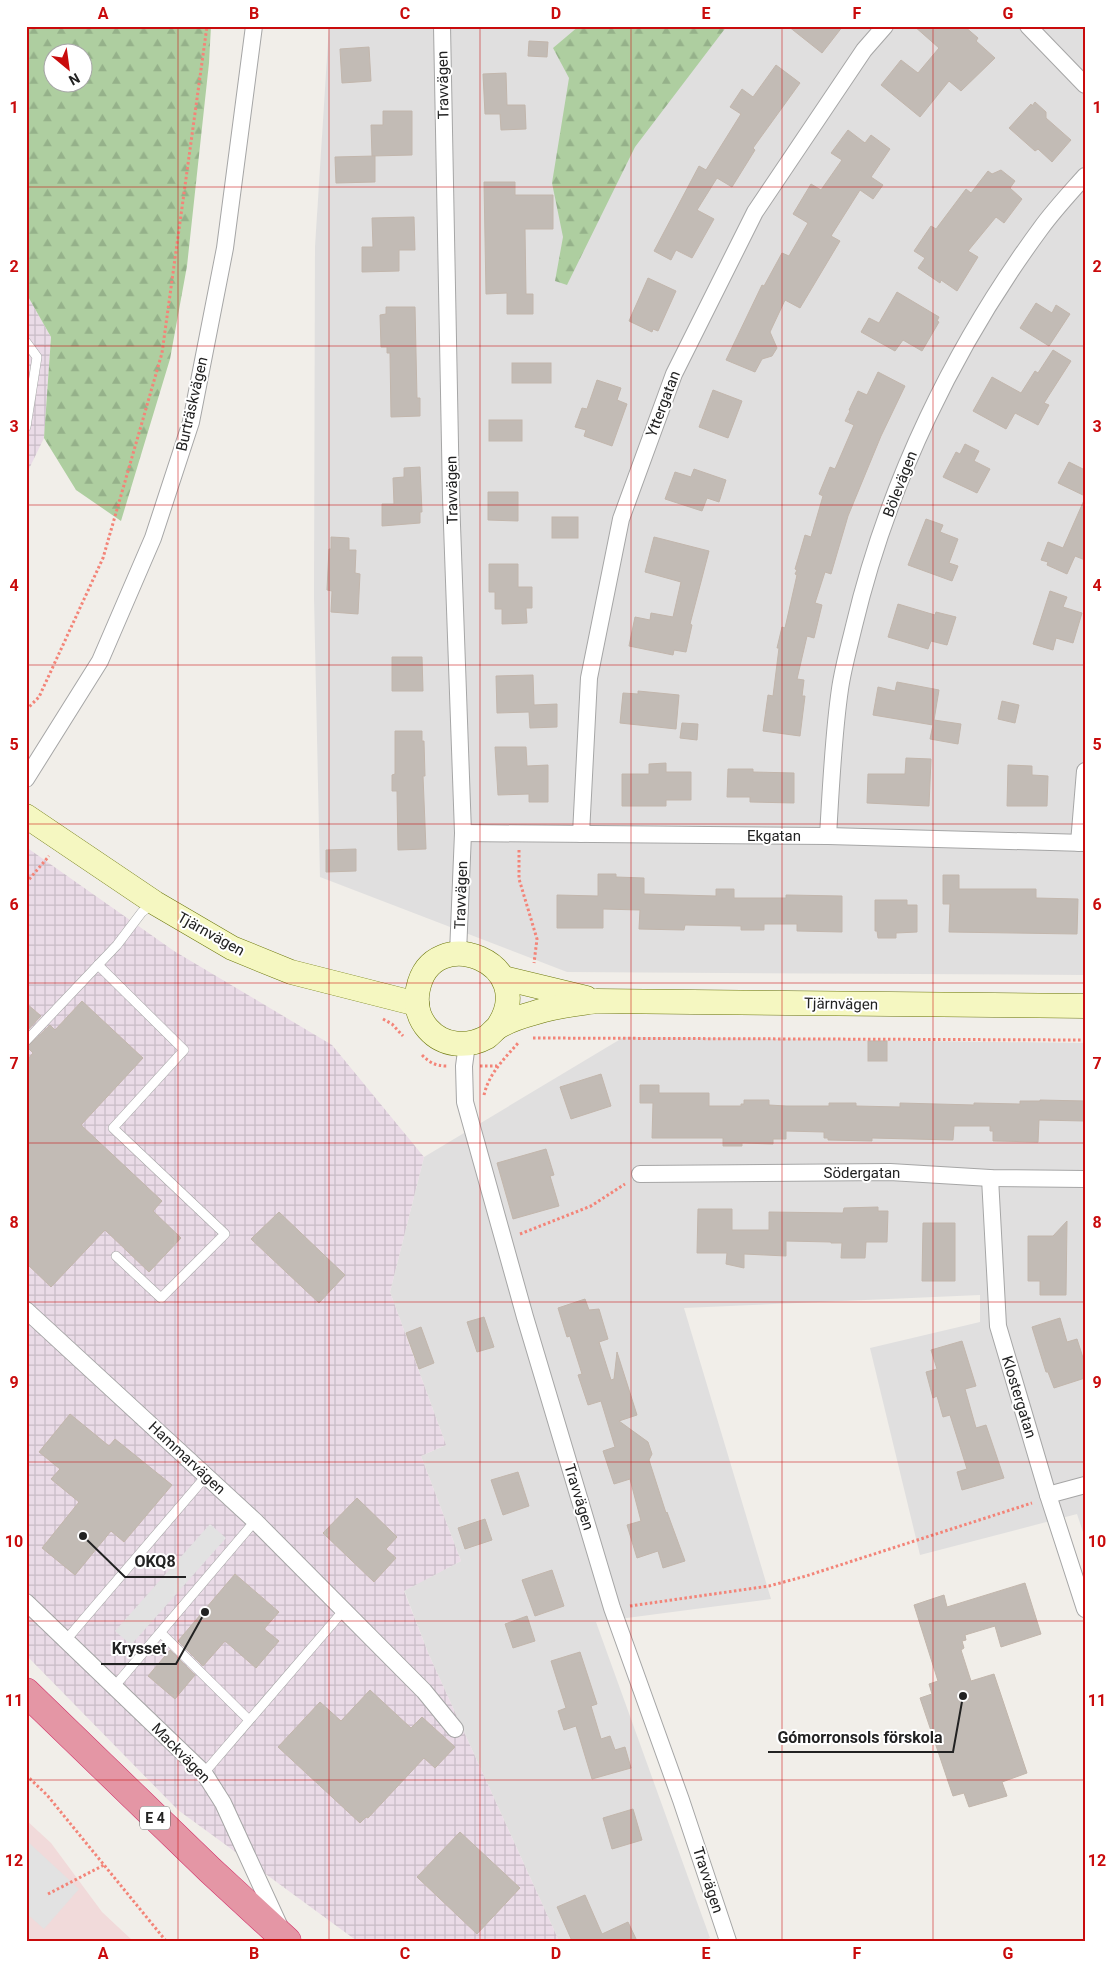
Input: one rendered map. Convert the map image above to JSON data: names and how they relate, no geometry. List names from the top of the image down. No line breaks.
{"streets":{"highway":["E 4"],"street":["Travvägen","Burträskvägen","Yttergatan","Bölevägen","Ekgatan","Tjärnvägen","Södergatan","Klostergatan","Hammarvägen","Mackvägen"]},"crossings":[["Travvägen","Ekgatan"],["Travvägen","Tjärnvägen"],["Yttergatan","Ekgatan"],["Bölevägen","Ekgatan"],["Södergatan","Klostergatan"],["Mackvägen","E 4"]],"places":["OKQ8","Krysset","Gómorronsols förskola"],"north":"bottom right","grid":{"columns":["A","B","C","D","E","F","G"],"rows":["1","2","3","4","5","6","7","8","9","10","11","12"]}}
